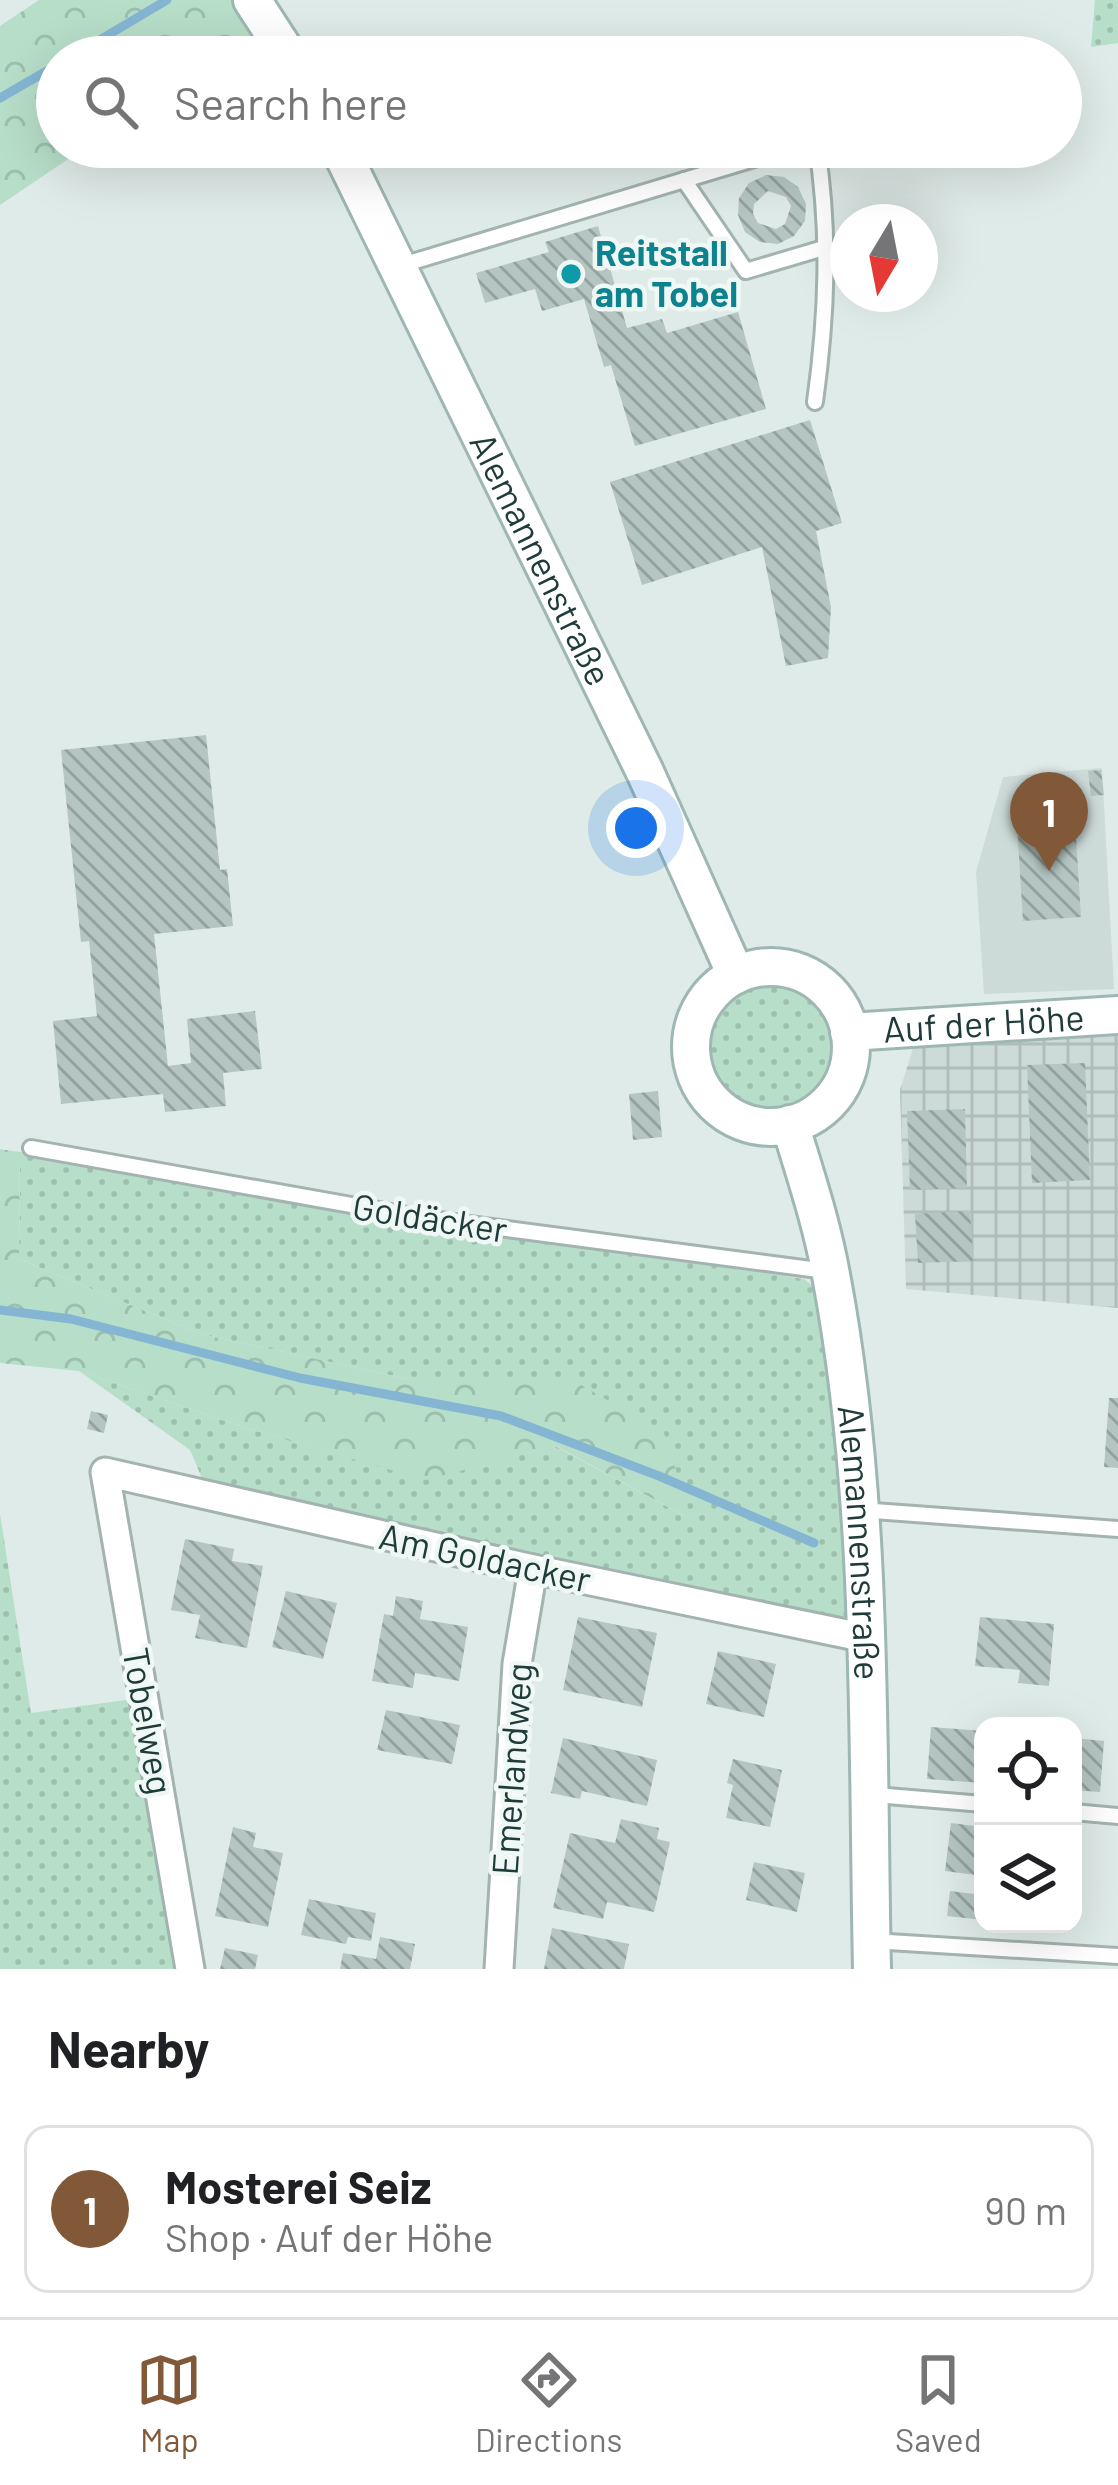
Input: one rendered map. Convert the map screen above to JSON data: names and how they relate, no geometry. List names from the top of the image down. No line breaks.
{"streets":{"street":["Alemannenstraße","Auf der Höhe","Am Goldacker","Tobelweg","Emerlandweg"],"lane":["Goldäcker"]},"crossings":[["Alemannenstraße","Auf der Höhe"],["Alemannenstraße","Goldäcker"],["Alemannenstraße","Am Goldacker"],["Am Goldacker","Tobelweg"],["Am Goldacker","Emerlandweg"]],"places":["Reitstall am Tobel"],"north":"bottom","page":{"search":"Search here","pins":"1","heading":"Nearby","list":[{"mark":"1","name":"Mosterei Seiz","note":"Shop · Auf der Höhe","value":"90 m"}],"nav":["Map","Directions","Saved"]}}
